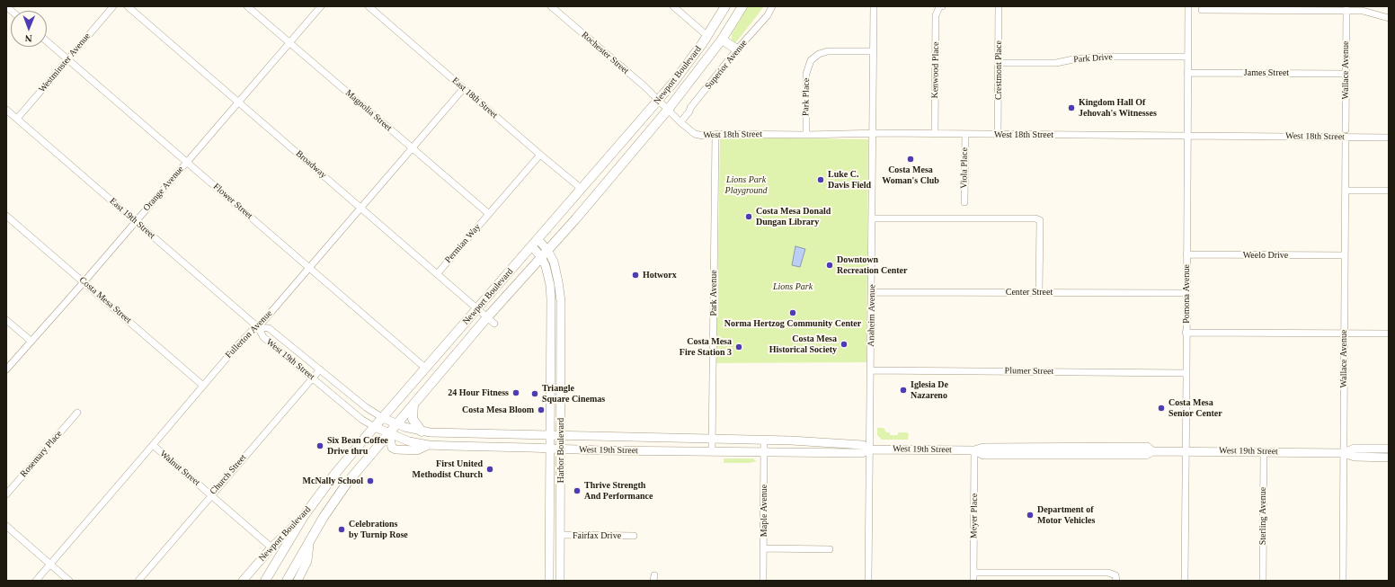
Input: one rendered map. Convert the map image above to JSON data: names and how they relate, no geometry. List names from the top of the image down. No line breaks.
{"streets":{"highway":["Newport Boulevard"],"main road":["West 19th Street","Harbor Boulevard"],"street":["Rochester Street","Park Drive","Westminster Avenue","Superior Avenue","Kenwood Place","Crestmont Place","Wallace Avenue","James Street","Park Place","East 18th Street","Magnolia Street","West 18th Street","Broadway","Viola Place","Orange Avenue","Flower Street","East 19th Street","Permian Way","Weelo Drive","Center Street","Park Avenue","Pomona Avenue","Costa Mesa Street","Anaheim Avenue","Fullerton Avenue","Plumer Street","Rosemary Place","Walnut Street","Church Street","Maple Avenue","Meyer Place","Sterling Avenue","Fairfax Drive"]},"crossings":[["Rochester Street","Newport Boulevard"],["Rochester Street","West 18th Street"],["Park Drive","Crestmont Place"],["Park Drive","Pomona Avenue"],["Westminster Avenue","Flower Street"],["Westminster Avenue","East 19th Street"],["Superior Avenue","West 18th Street"],["Kenwood Place","West 18th Street"],["Crestmont Place","West 18th Street"],["Wallace Avenue","James Street"],["Wallace Avenue","West 18th Street"],["Wallace Avenue","Weelo Drive"],["Wallace Avenue","West 19th Street"],["James Street","Pomona Avenue"],["Newport Boulevard","East 18th Street"],["Newport Boulevard","West 18th Street"],["Newport Boulevard","Broadway"],["Newport Boulevard","Flower Street"],["Newport Boulevard","West 19th Street"],["Newport Boulevard","Harbor Boulevard"],["Newport Boulevard","Walnut Street"],["Park Place","West 18th Street"],["Park Place","Anaheim Avenue"],["East 18th Street","Permian Way"],["East 18th Street","Fullerton Avenue"],["Magnolia Street","Orange Avenue"],["Magnolia Street","Permian Way"],["Magnolia Street","Fullerton Avenue"],["West 18th Street","Viola Place"],["West 18th Street","Park Avenue"],["West 18th Street","Pomona Avenue"],["West 18th Street","Anaheim Avenue"],["Broadway","Orange Avenue"],["Broadway","Permian Way"],["Broadway","Fullerton Avenue"],["Orange Avenue","Flower Street"],["Orange Avenue","East 19th Street"],["Orange Avenue","Costa Mesa Street"],["Flower Street","Fullerton Avenue"],["East 19th Street","Fullerton Avenue"],["East 19th Street","West 19th Street"],["Weelo Drive","Pomona Avenue"],["Center Street","Pomona Avenue"],["Center Street","Anaheim Avenue"],["Park Avenue","West 19th Street"],["Pomona Avenue","West 19th Street"],["Pomona Avenue","Plumer Street"],["Costa Mesa Street","Fullerton Avenue"],["Anaheim Avenue","West 19th Street"],["Anaheim Avenue","Plumer Street"],["Fullerton Avenue","West 19th Street"],["Fullerton Avenue","Walnut Street"],["West 19th Street","Harbor Boulevard"],["West 19th Street","Church Street"],["West 19th Street","Maple Avenue"],["West 19th Street","Meyer Place"],["West 19th Street","Sterling Avenue"],["Harbor Boulevard","Fairfax Drive"],["Walnut Street","Church Street"]],"parks":["Lions Park Playground","Lions Park"],"places":["Kingdom Hall Of Jehovah's Witnesses","Costa Mesa Woman's Club","Luke C. Davis Field","Costa Mesa Donald Dungan Library","Downtown Recreation Center","Hotworx","Norma Hertzog Community Center","Costa Mesa Historical Society","Costa Mesa Fire Station 3","Iglesia De Nazareno","24 Hour Fitness","Triangle Square Cinemas","Costa Mesa Senior Center","Costa Mesa Bloom","Six Bean Coffee Drive thru","First United Methodist Church","McNally School","Thrive Strength And Performance","Department of Motor Vehicles","Celebrations by Turnip Rose"],"north":"bottom"}
